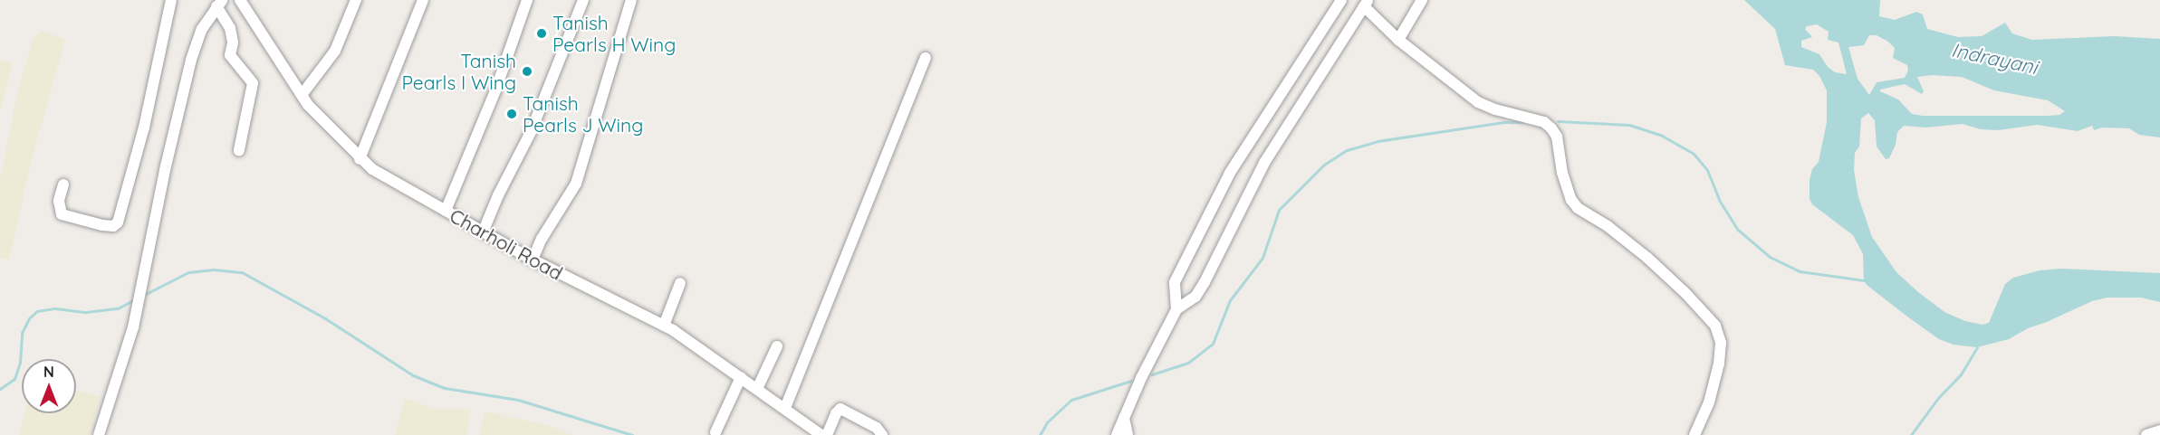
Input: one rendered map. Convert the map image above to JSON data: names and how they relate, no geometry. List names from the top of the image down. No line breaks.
{"streets":{"street":["Charholi Road"]},"water":["Indrayani"],"places":["Tanish Pearls H Wing","Tanish Pearls I Wing","Tanish Pearls J Wing"],"north":"top"}
